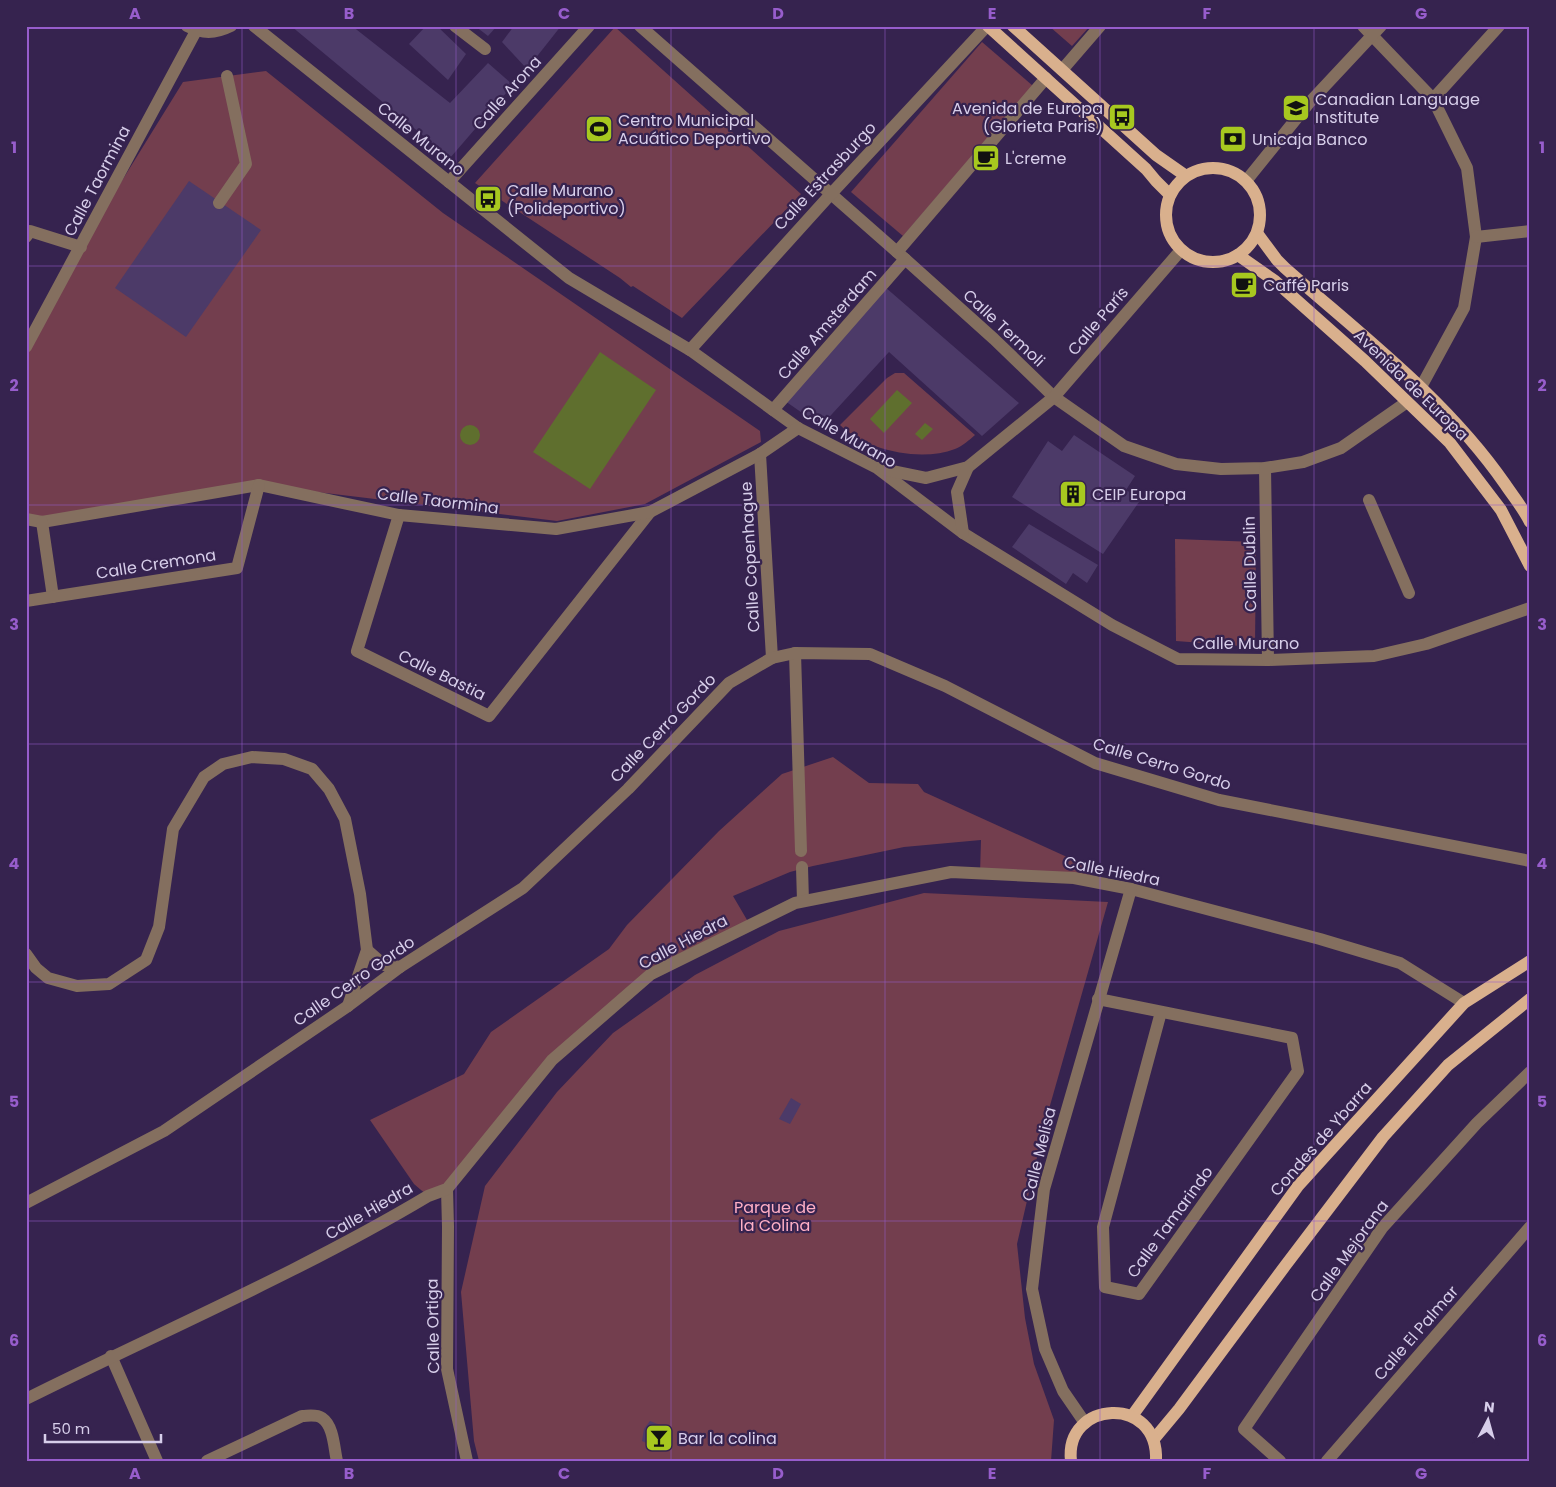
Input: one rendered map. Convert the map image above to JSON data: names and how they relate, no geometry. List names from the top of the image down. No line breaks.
{"streets":{"main road":["Avenida de Europa","Condes de Ybarra"],"street":["Calle Arona","Calle Murano","Calle Estrasburgo","Calle Taormina","Calle París","Calle Amsterdam","Calle Termoli","Calle Copenhague","Calle Cremona","Calle Dublin","Calle Bastia","Calle Cerro Gordo","Calle Hiedra","Calle Melisa","Calle Tamarindo","Calle Mejorana","Calle Ortiga","Calle El Palmar"]},"crossings":[["Calle Arona","Calle Murano"],["Calle Murano","Calle Estrasburgo"],["Calle Murano","Calle Taormina"],["Calle Murano","Calle París"],["Calle Murano","Calle Amsterdam"],["Calle Murano","Calle Dublin"],["Calle Estrasburgo","Calle Termoli"],["Calle Taormina","Calle Copenhague"],["Calle Taormina","Calle Cremona"],["Calle Taormina","Calle Bastia"],["Calle París","Calle Termoli"],["Calle París","Avenida de Europa"],["Calle Amsterdam","Calle Termoli"],["Calle Termoli","Avenida de Europa"],["Calle Termoli","Calle Dublin"],["Calle Copenhague","Calle Cerro Gordo"],["Calle Hiedra","Condes de Ybarra"],["Calle Hiedra","Calle Melisa"],["Calle Hiedra","Calle Ortiga"],["Calle Melisa","Calle Tamarindo"]],"parks":["Parque de la Colina"],"places":{"school or university":["Canadian Language Institute"],"bus stop":["Avenida de Europa (Glorieta Paris)","Calle Murano (Polideportivo)"],"sports":["Centro Municipal Acuático Deportivo"],"bank":["Unicaja Banco"],"cafe":["L'creme","Caffé Paris"],"building":["CEIP Europa"],"bar":["Bar la colina"]},"scale_bar":"50 m","north":"top","grid":{"columns":["A","B","C","D","E","F","G"],"rows":["1","2","3","4","5","6"]}}
